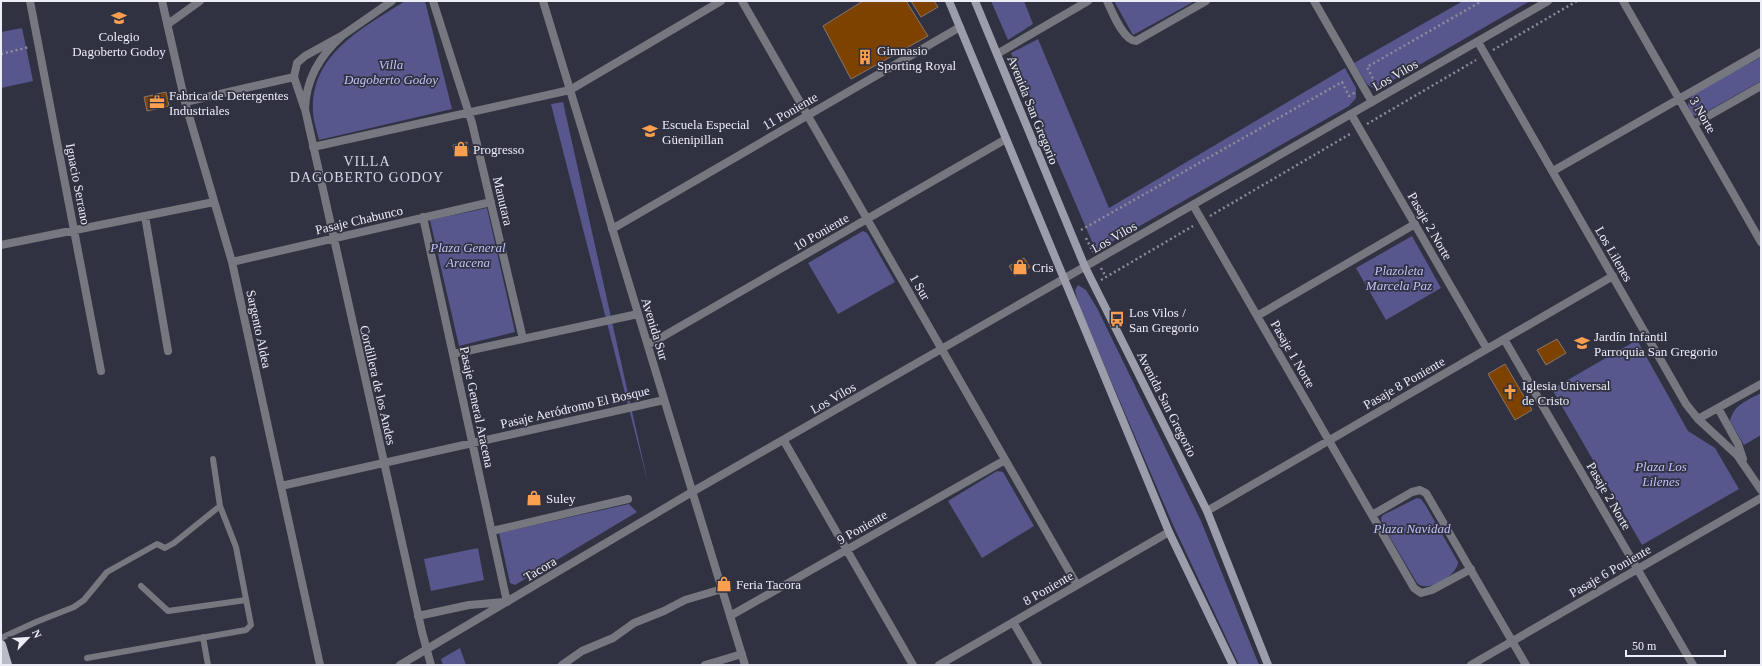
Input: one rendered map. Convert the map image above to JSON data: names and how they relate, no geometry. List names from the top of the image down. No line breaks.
{"streets":{"main road":["Avenida San Gregorio"],"street":["Los Vilos","11 Poniente","3 Norte","Ignacio Serrano","Manutara","Pasaje Chabunco","Pasaje 2 Norte","10 Poniente","Los Lilenes","1 Sur","Sargento Aldea","Avenida Sur","Pasaje 1 Norte","Pasaje 8 Poniente","Cordillera de los Andes","Pasaje General Aracena","Pasaje Aeródromo El Bosque","9 Poniente","Tacora","Pasaje 6 Poniente","8 Poniente"]},"crossings":[["Los Vilos","Avenida San Gregorio"],["Los Vilos","Pasaje 2 Norte"],["Los Vilos","Los Lilenes"],["Los Vilos","1 Sur"],["Los Vilos","Avenida Sur"],["Los Vilos","Pasaje 1 Norte"],["Los Vilos","Tacora"],["Avenida San Gregorio","Pasaje 8 Poniente"],["11 Poniente","1 Sur"],["11 Poniente","Avenida Sur"],["Manutara","Pasaje Chabunco"],["Pasaje Chabunco","Sargento Aldea"],["Pasaje Chabunco","Cordillera de los Andes"],["Pasaje Chabunco","Pasaje General Aracena"],["Pasaje 2 Norte","Pasaje 8 Poniente"],["Pasaje 2 Norte","Pasaje 6 Poniente"],["10 Poniente","1 Sur"],["10 Poniente","Avenida Sur"],["Los Lilenes","Pasaje 8 Poniente"],["1 Sur","9 Poniente"],["1 Sur","8 Poniente"],["Sargento Aldea","Pasaje Aeródromo El Bosque"],["Avenida Sur","Pasaje Aeródromo El Bosque"],["Avenida Sur","9 Poniente"],["Avenida Sur","Tacora"],["Pasaje 1 Norte","Pasaje 8 Poniente"],["Cordillera de los Andes","Pasaje Aeródromo El Bosque"],["Cordillera de los Andes","Tacora"],["Pasaje General Aracena","Pasaje Aeródromo El Bosque"],["Pasaje General Aracena","Tacora"]],"districts":["VILLA DAGOBERTO GODOY"],"parks":["Villa Dagoberto Godoy","Plaza General Aracena","Plazoleta Marcela Paz","Plaza Los Lilenes","Plaza Navidad"],"places":{"school or university":["Colegio Dagoberto Godoy","Escuela Especial Güenipillan","Jardín Infantil Parroquia San Gregorio"],"building":["Gimnasio Sporting Royal"],"office":["Fabrica de Detergentes Industriales"],"shop":["Progresso","Cris","Suley","Feria Tacora"],"bus stop":["Los Vilos / San Gregorio"],"church":["Iglesia Universal de Cristo"]},"scale_bar":"50 m","north":"top right"}
